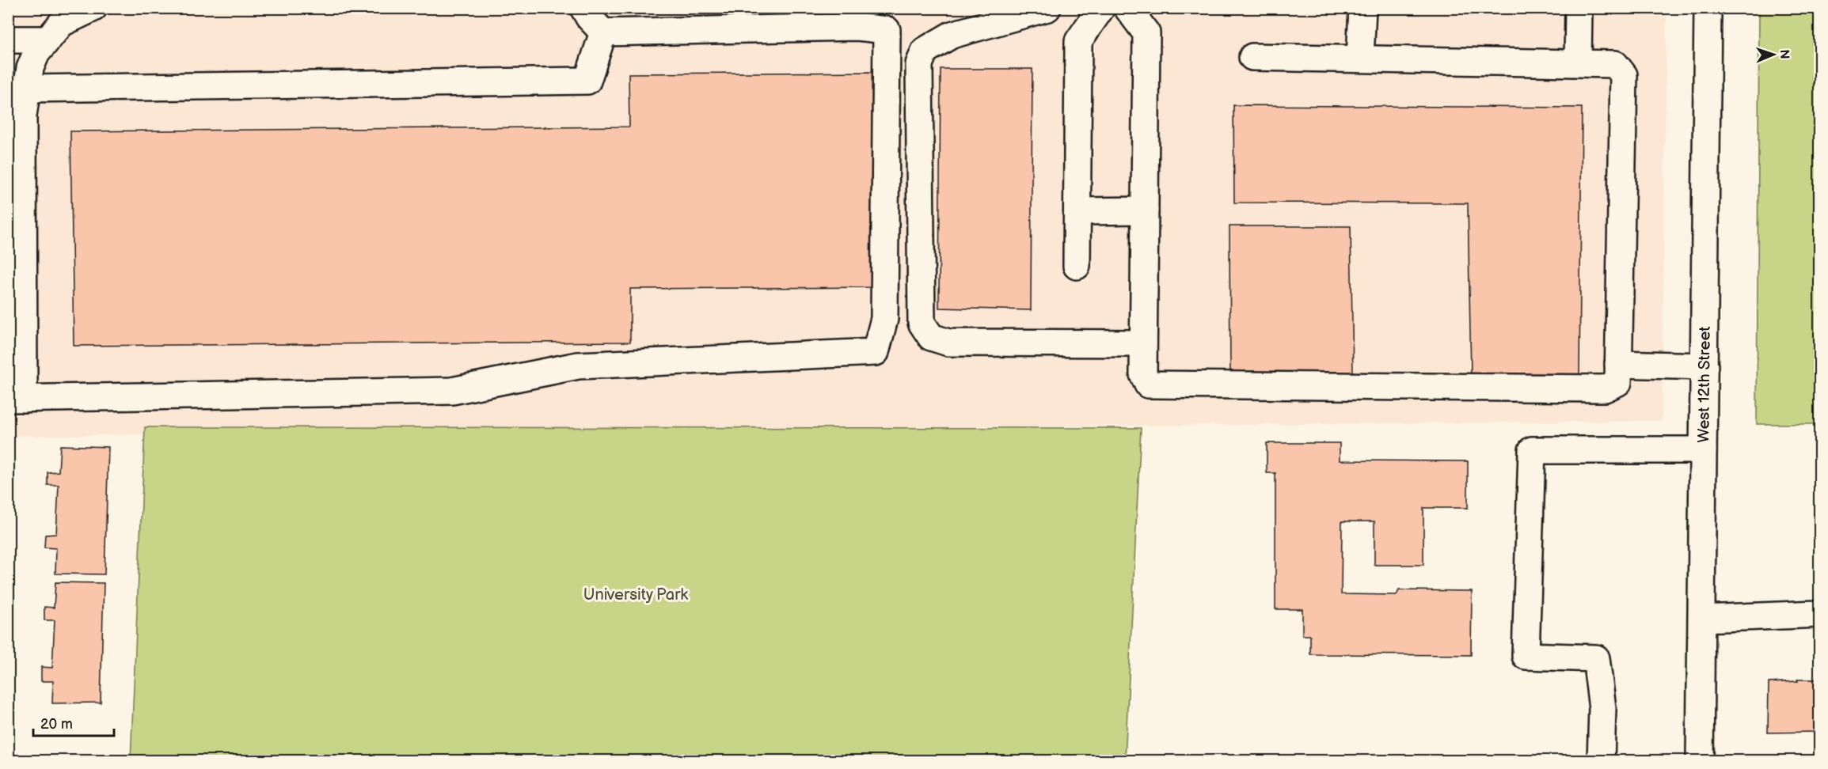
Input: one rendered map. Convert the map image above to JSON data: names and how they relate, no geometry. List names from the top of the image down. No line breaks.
{"streets":{"main road":["West 12th Street"]},"parks":["University Park"],"scale_bar":"20 m","north":"right"}
